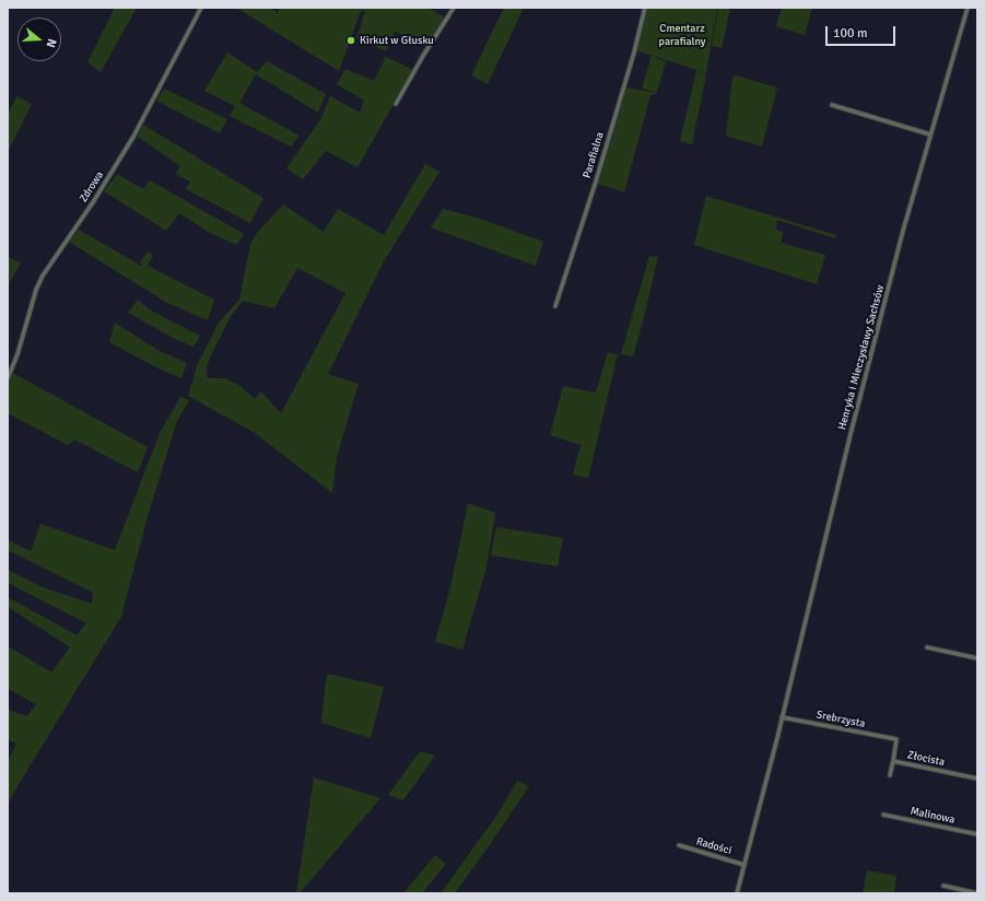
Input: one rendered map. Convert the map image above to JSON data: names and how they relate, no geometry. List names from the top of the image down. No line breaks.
{"streets":{"street":["Parafialna","Zdrowa","Henryka i Mieczysławy Sachsów","Srebrzysta","Złocista","Malinowa","Radości"]},"crossings":[["Henryka i Mieczysławy Sachsów","Srebrzysta"],["Henryka i Mieczysławy Sachsów","Radości"],["Srebrzysta","Złocista"]],"parks":["Cmentarz parafialny"],"places":["Kirkut w Głusku"],"scale_bar":"100 m","north":"right"}
